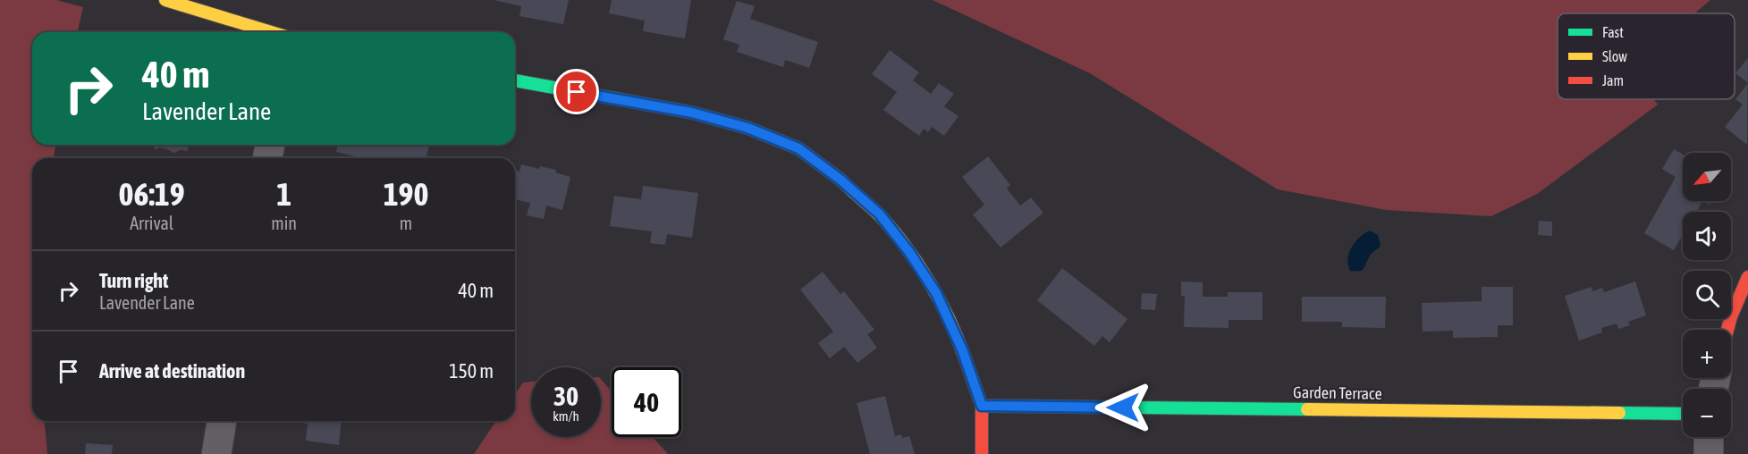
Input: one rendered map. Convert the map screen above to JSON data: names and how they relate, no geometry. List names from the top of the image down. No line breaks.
{"streets":{"street":["Garden Terrace"]},"legend":["Fast","Slow","Jam"],"north":"bottom left","page":{"turn":["40 m","Lavender Lane"],"map_buttons":["+","−"],"eta":["06:19","Arrival","1","min","190","m"],"list":[{"name":"Turn right","note":"Lavender Lane","value":"40 m"},{"name":"Arrive at destination","value":"150 m"}],"speed":"30 km/h","limit":"40"}}
